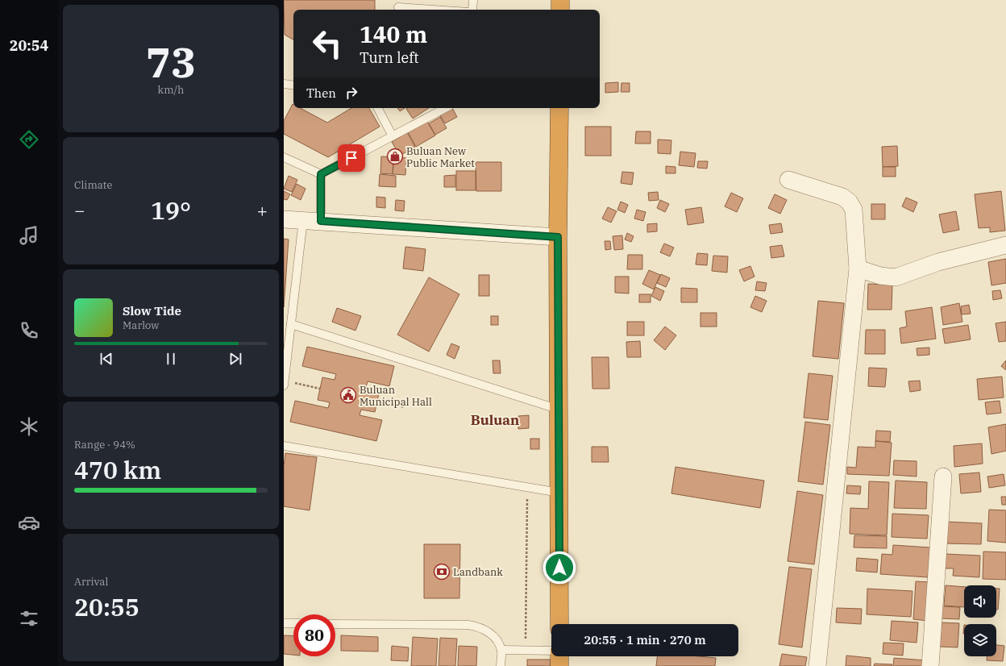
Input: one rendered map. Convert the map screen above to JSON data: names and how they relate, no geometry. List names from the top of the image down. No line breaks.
{"districts":["Buluan"],"places":{"shop":["Buluan New Public Market"],"public building":["Buluan Municipal Hall"],"bank":["Landbank"]},"page":{"tabs":"20:54","tile":[["73","km/h"],"Climate",["Range · 94%","470 km"],["Arrival","20:55"]],"turn":["140 m","Turn left"],"then":"Then","heat":["−","19°","+"],"song":["Slow Tide","Marlow"],"limit":"80","trip":"20:55 · 1 min · 270 m"}}
